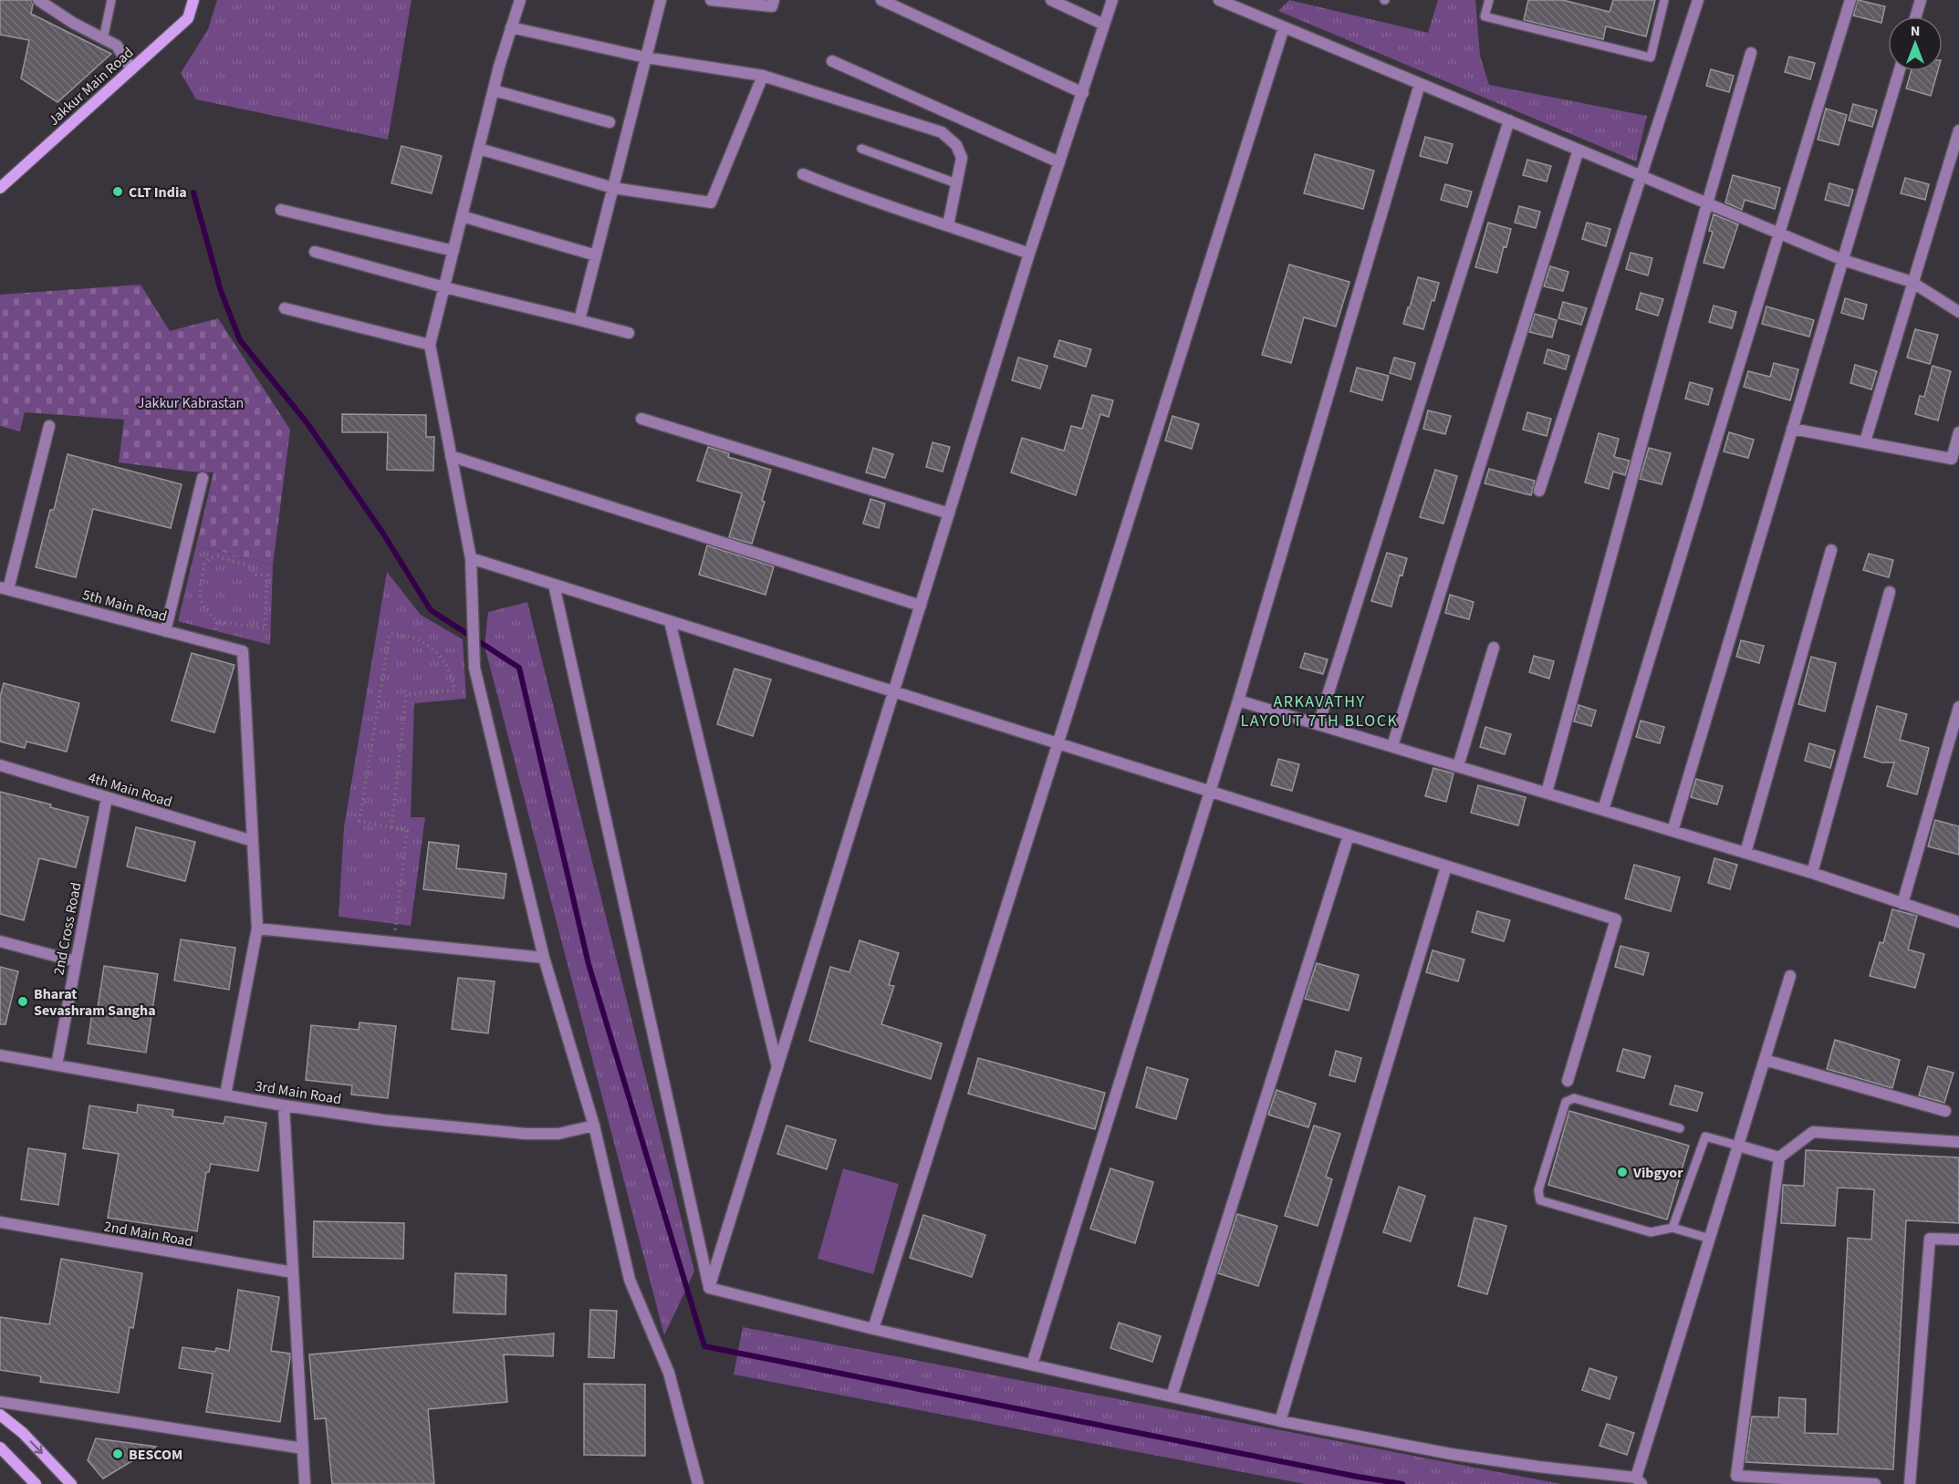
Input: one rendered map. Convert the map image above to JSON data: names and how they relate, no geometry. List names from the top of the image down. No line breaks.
{"streets":{"street":["Jakkur Main Road","5th Main Road","4th Main Road","2nd Cross Road","3rd Main Road","2nd Main Road"]},"crossings":[["5th Main Road","4th Main Road"],["4th Main Road","2nd Cross Road"],["2nd Cross Road","3rd Main Road"]],"districts":["ARKAVATHY LAYOUT 7TH BLOCK"],"parks":["Jakkur Kabrastan"],"places":["CLT India","Bharat Sevashram Sangha","Vibgyor","BESCOM"],"north":"top"}
